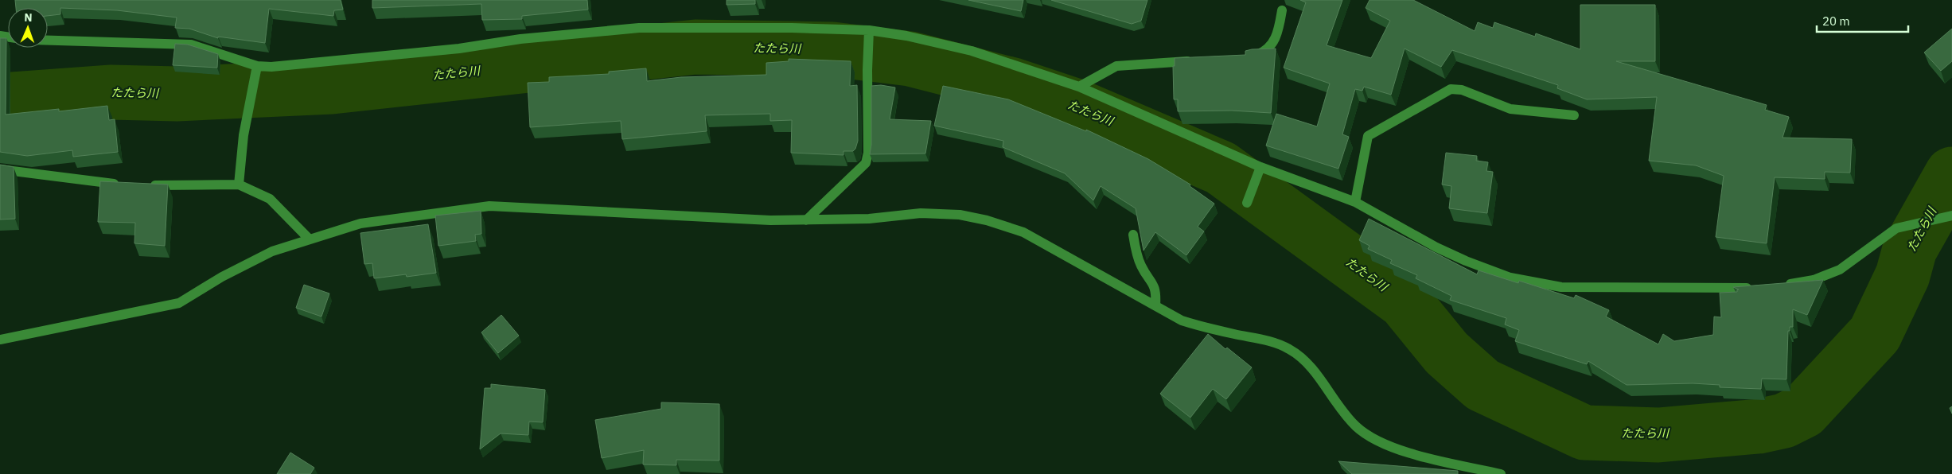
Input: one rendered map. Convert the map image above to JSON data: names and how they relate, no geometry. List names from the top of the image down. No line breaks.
{"water":["たたら川"],"scale_bar":"20 m","north":"top"}
